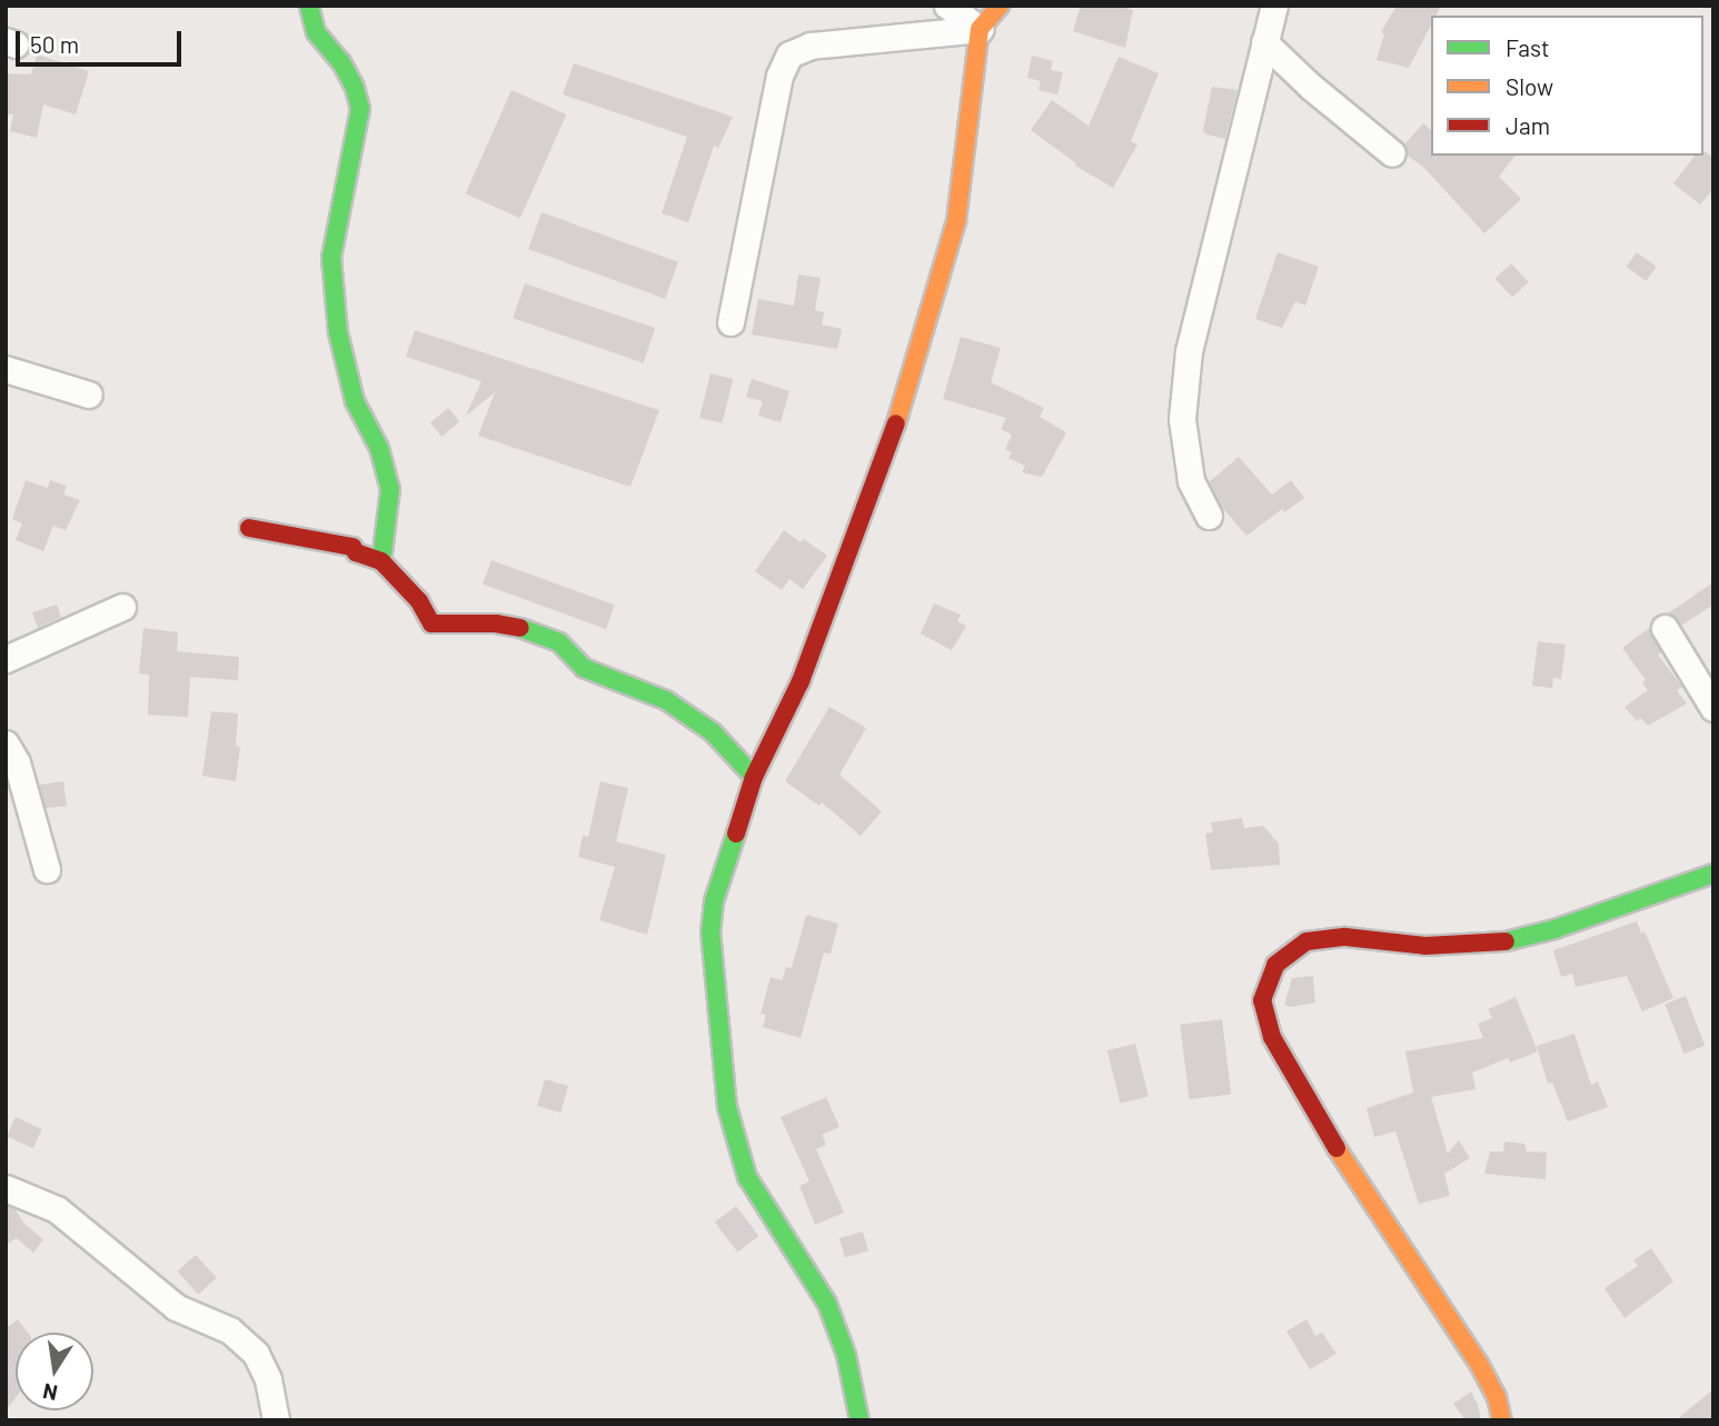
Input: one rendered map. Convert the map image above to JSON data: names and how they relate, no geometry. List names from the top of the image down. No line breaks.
{"legend":["Fast","Slow","Jam"],"scale_bar":"50 m","north":"bottom"}
